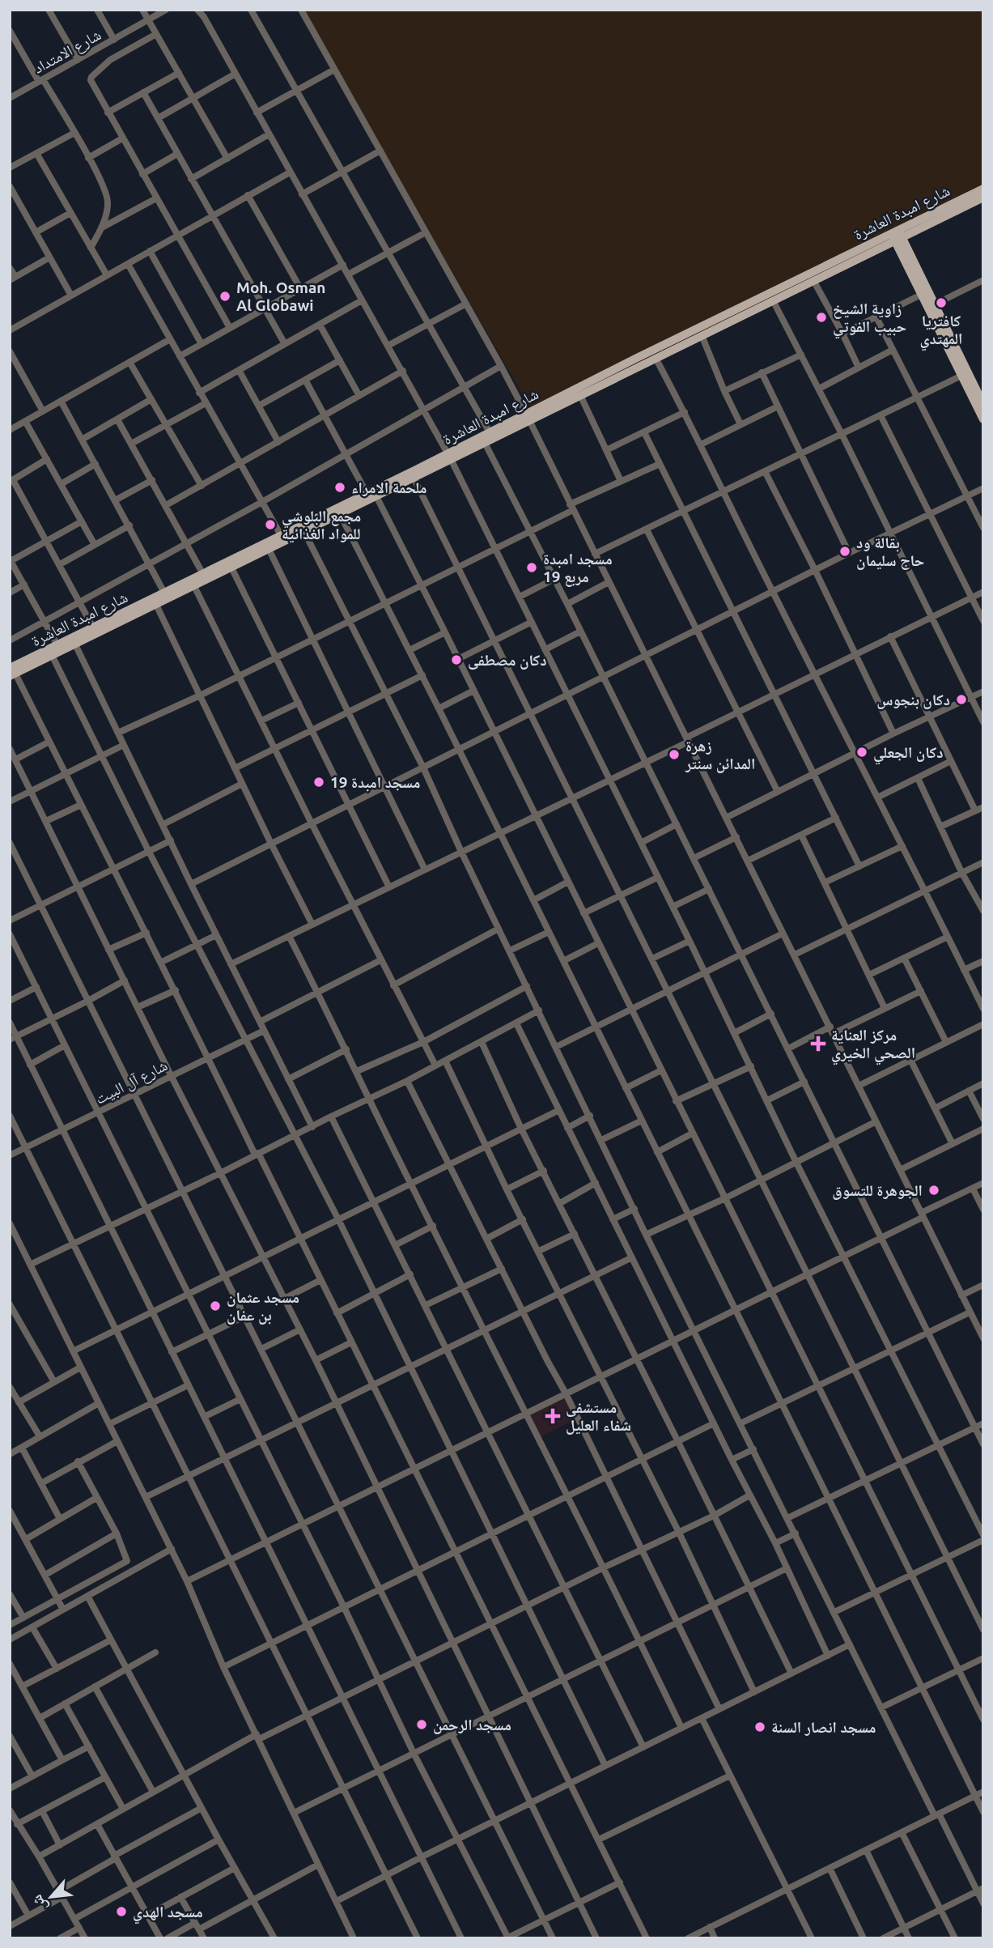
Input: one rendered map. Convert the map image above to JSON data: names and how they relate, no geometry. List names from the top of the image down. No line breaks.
{"streets":{"main road":["شارع امبدة العاشرة"],"street":["شارع الامتداد","شارع آل البيت"]},"places":{"other":["Moh. Osman Al Globawi","كافتريا المهتدي","زاوية الشيخ حبيب الفوتي","ملحمة الامراء","مجمع البلوشي للمواد الغذائية","بقالة ود حاج سليمان","مسجد امبدة مربع 19","دكان مصطفى","دكان بنجوس","دكان الجعلي","زهرة المدائن سنتر","مسجد امبدة 19","الجوهرة للتسوق","مسجد عثمان بن عفان","مسجد الرحمن","مسجد انصار السنة","مسجد الهدي"],"health":["مركز العناية الصحي الخيري","مستشفى شفاء العليل"]},"north":"bottom left"}
